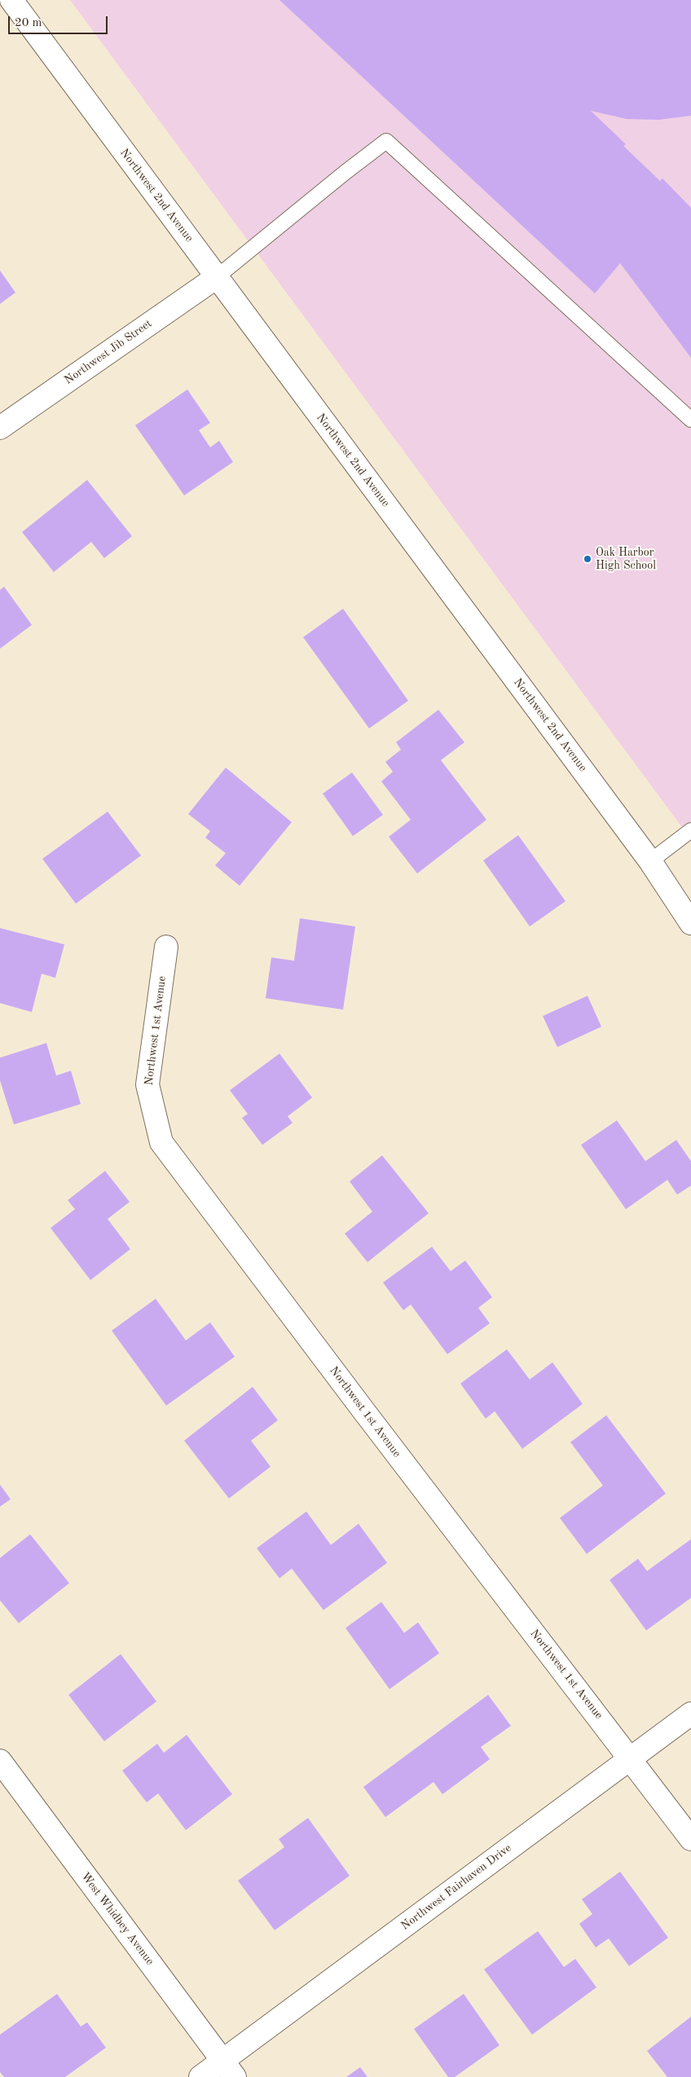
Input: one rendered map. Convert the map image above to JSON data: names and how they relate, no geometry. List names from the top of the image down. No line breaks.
{"streets":{"street":["Northwest 2nd Avenue","Northwest Jib Street","Northwest 1st Avenue","Northwest Fairhaven Drive","West Whidbey Avenue"]},"crossings":[["Northwest 2nd Avenue","Northwest Jib Street"],["Northwest 1st Avenue","Northwest Fairhaven Drive"],["Northwest Fairhaven Drive","West Whidbey Avenue"]],"places":["Oak Harbor High School"],"scale_bar":"20 m"}
